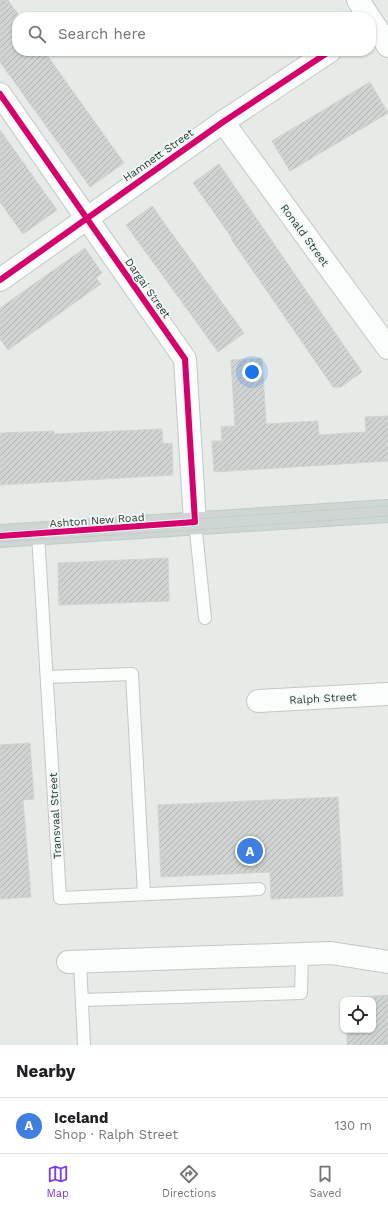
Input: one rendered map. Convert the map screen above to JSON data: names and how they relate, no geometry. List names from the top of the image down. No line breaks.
{"streets":{"main road":["Ashton New Road"],"street":["Hamnett Street","Ronald Street","Dargai Street","Ralph Street"],"lane":["Transvaal Street"]},"crossings":[["Hamnett Street","Ronald Street"],["Hamnett Street","Dargai Street"],["Dargai Street","Ashton New Road"],["Ashton New Road","Transvaal Street"]],"page":{"search":"Search here","pins":"A","heading":"Nearby","list":[{"mark":"A","name":"Iceland","note":"Shop · Ralph Street","value":"130 m"}],"nav":["Map","Directions","Saved"]}}
